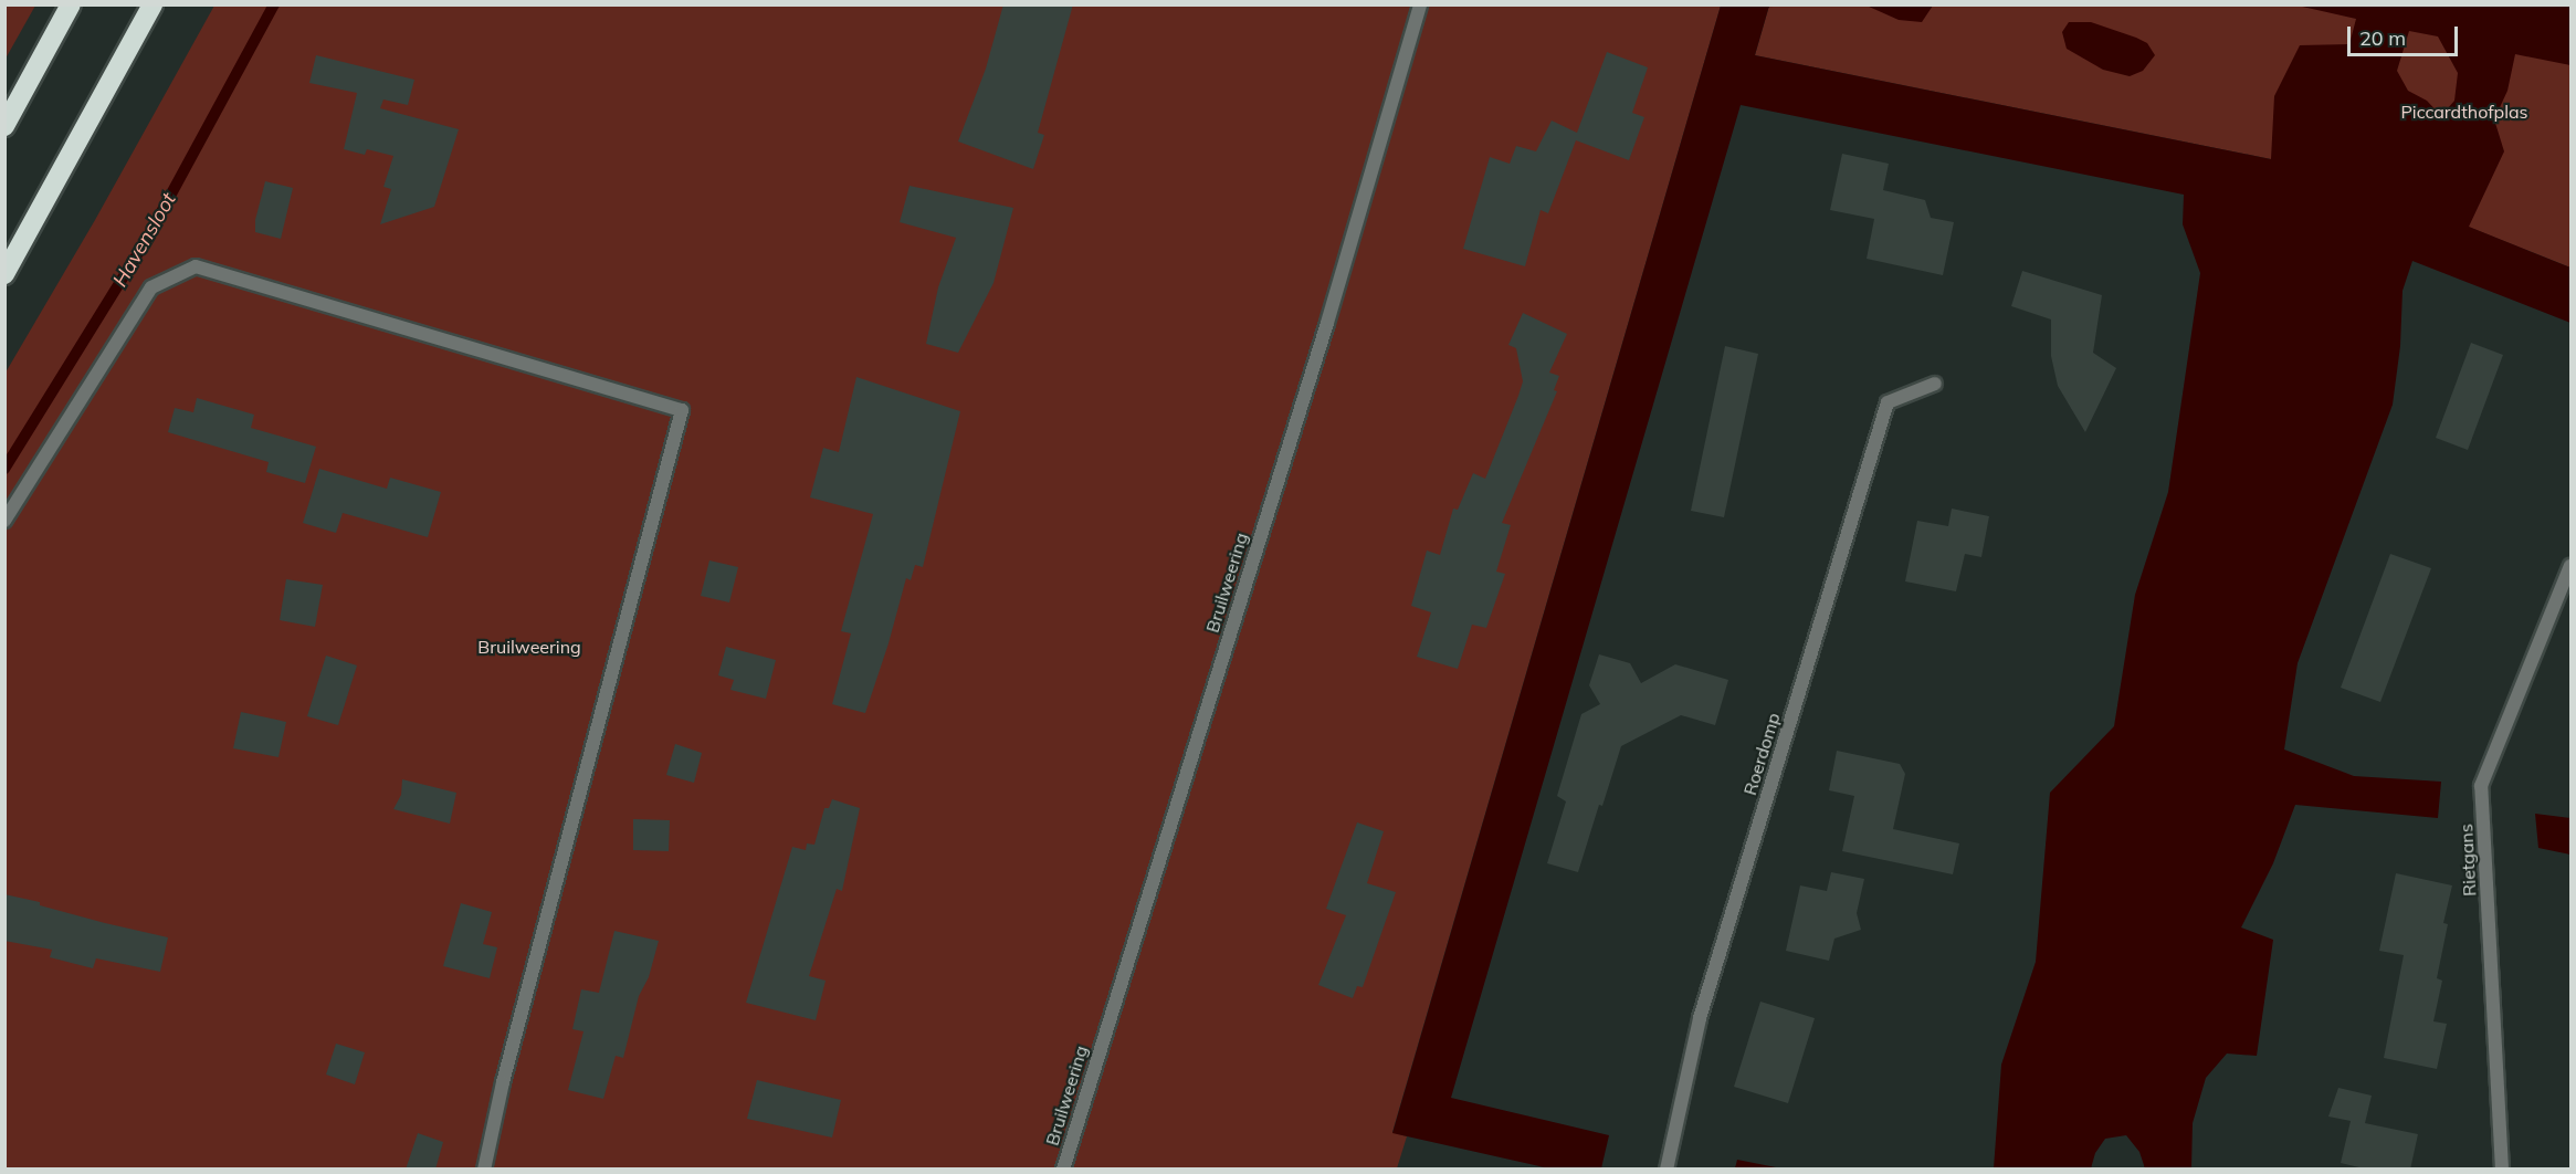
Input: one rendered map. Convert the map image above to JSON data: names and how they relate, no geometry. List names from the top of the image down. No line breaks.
{"streets":{"street":["Bruilweering","Roerdomp","Rietgans"]},"water":["Havensloot"],"parks":["Piccardthofplas","Bruilweering"],"scale_bar":"20 m"}
